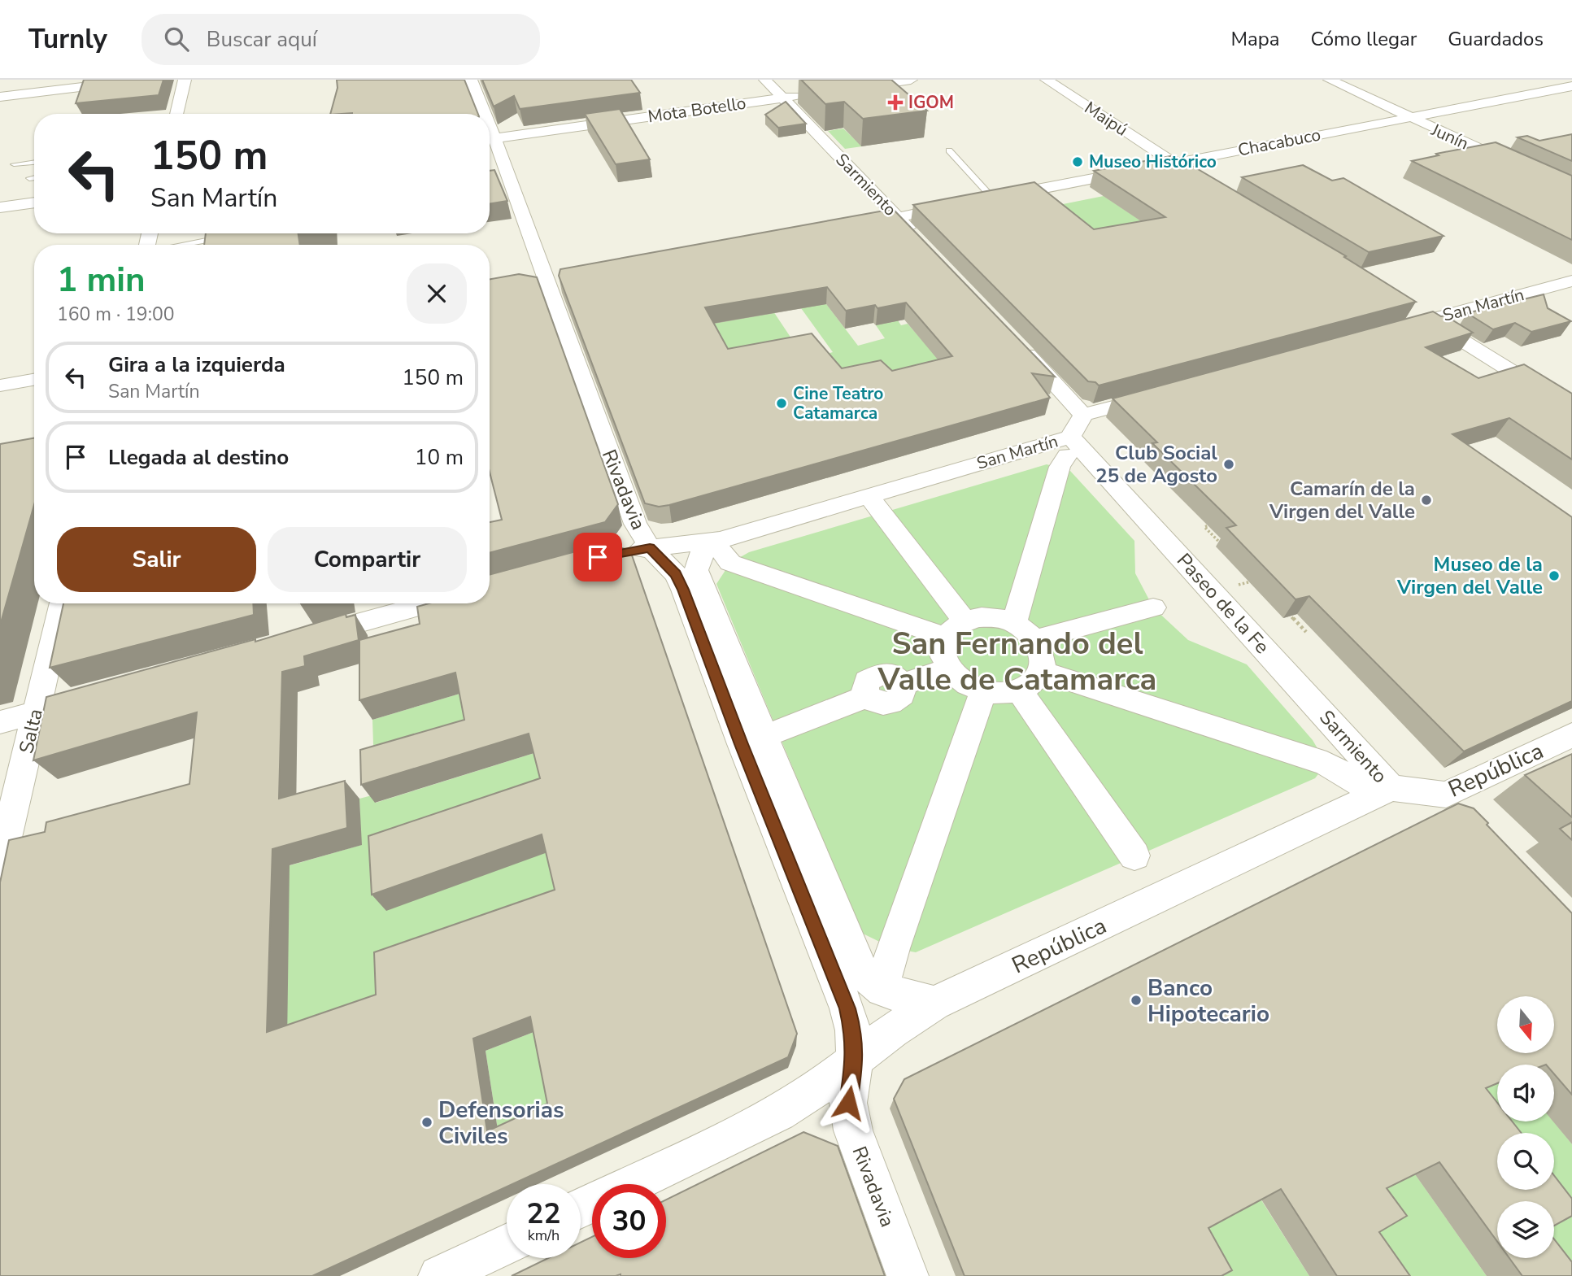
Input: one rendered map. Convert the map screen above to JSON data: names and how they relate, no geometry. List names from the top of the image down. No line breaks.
{"streets":{"street":["Mota Botello","Maipú","Junín","Chacabuco","Sarmiento","San Martín","Rivadavia","Paseo de la Fe","Salta","República"]},"crossings":[["Mota Botello","Sarmiento"],["Maipú","Chacabuco"],["Junín","Chacabuco"],["Chacabuco","Sarmiento"],["Sarmiento","Paseo de la Fe"],["Sarmiento","República"],["San Martín","Rivadavia"],["San Martín","Paseo de la Fe"],["Rivadavia","República"]],"districts":["San Fernando del Valle de Catamarca"],"places":{"health":["IGOM"],"other":["Museo Histórico","Cine Teatro Catamarca","Club Social 25 de Agosto","Camarín de la Virgen del Valle","Museo de la Virgen del Valle","Banco Hipotecario","Defensorias Civiles"]},"north":"bottom","page":{"header":"Turnly","search":"Buscar aquí","nav":["Mapa","Cómo llegar","Guardados"],"turn":["150 m","San Martín"],"heading":["1 min","160 m · 19:00"],"list":[{"name":"Gira a la izquierda","note":"San Martín","value":"150 m"},{"name":"Llegada al destino","value":"10 m"}],"buttons":["Salir","Compartir"],"speed":"22 km/h","limit":"30"}}
